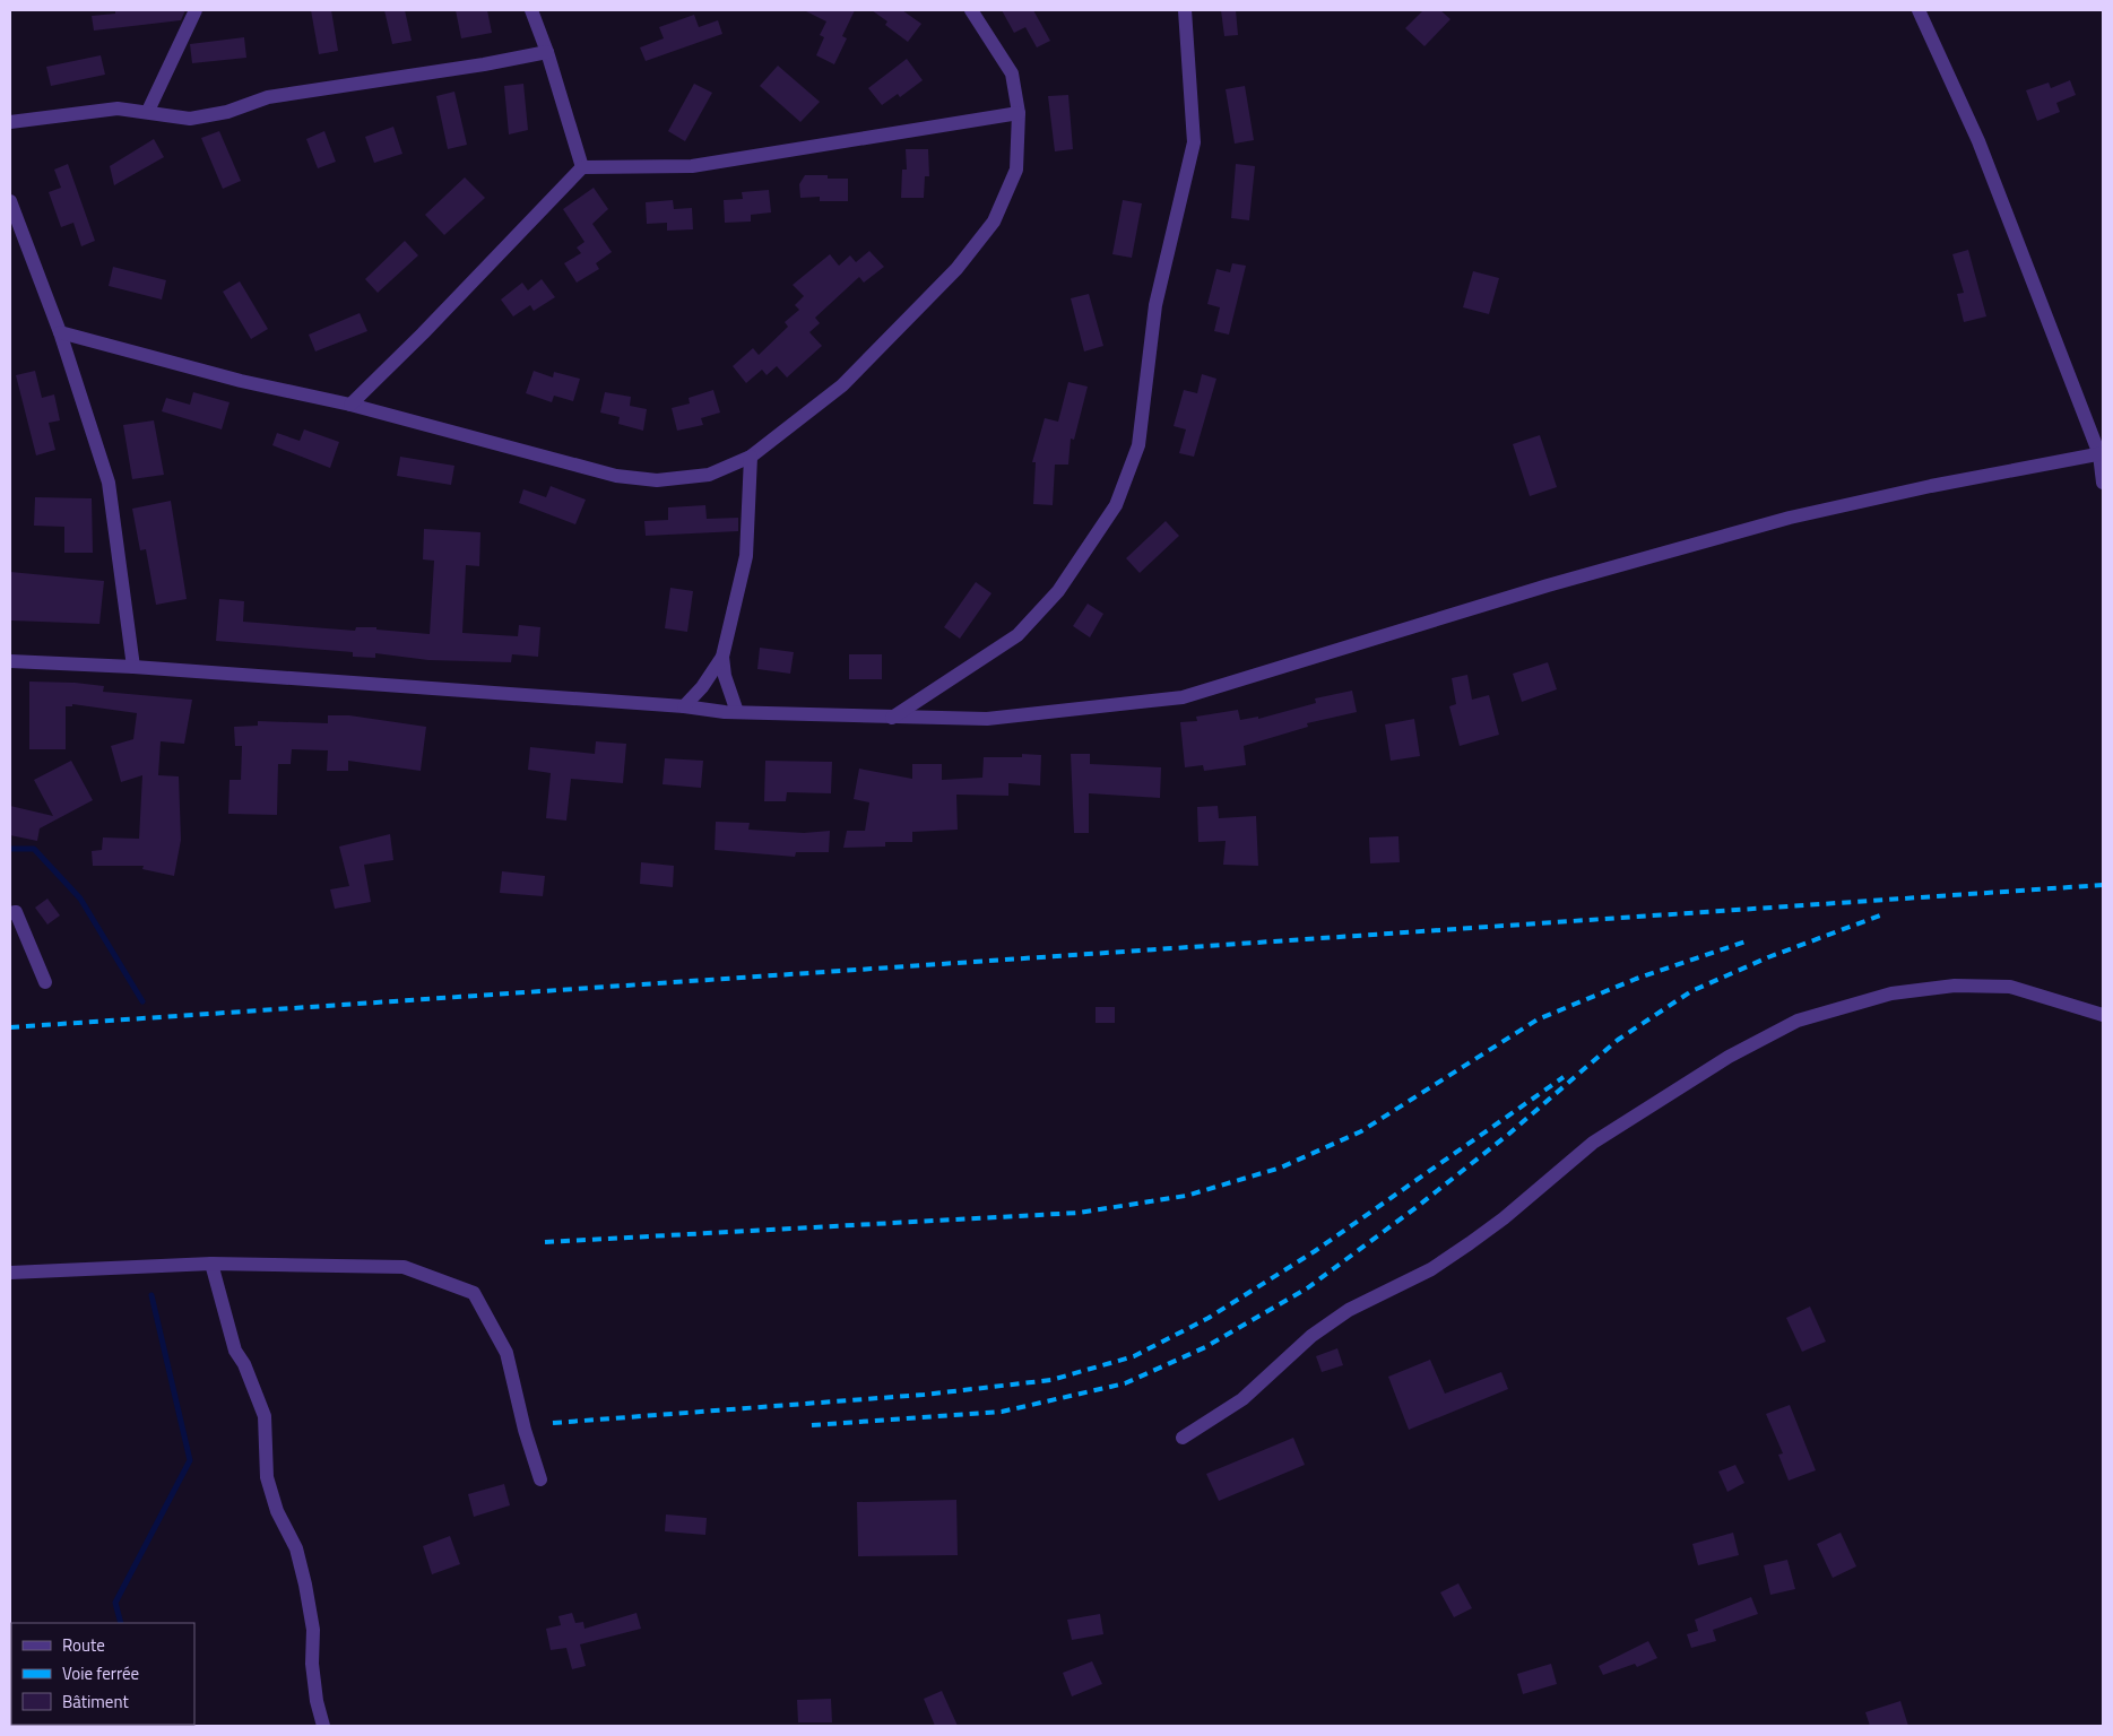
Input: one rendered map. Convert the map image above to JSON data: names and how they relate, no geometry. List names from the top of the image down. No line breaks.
{"legend":["Route","Voie ferrée","Bâtiment"]}
